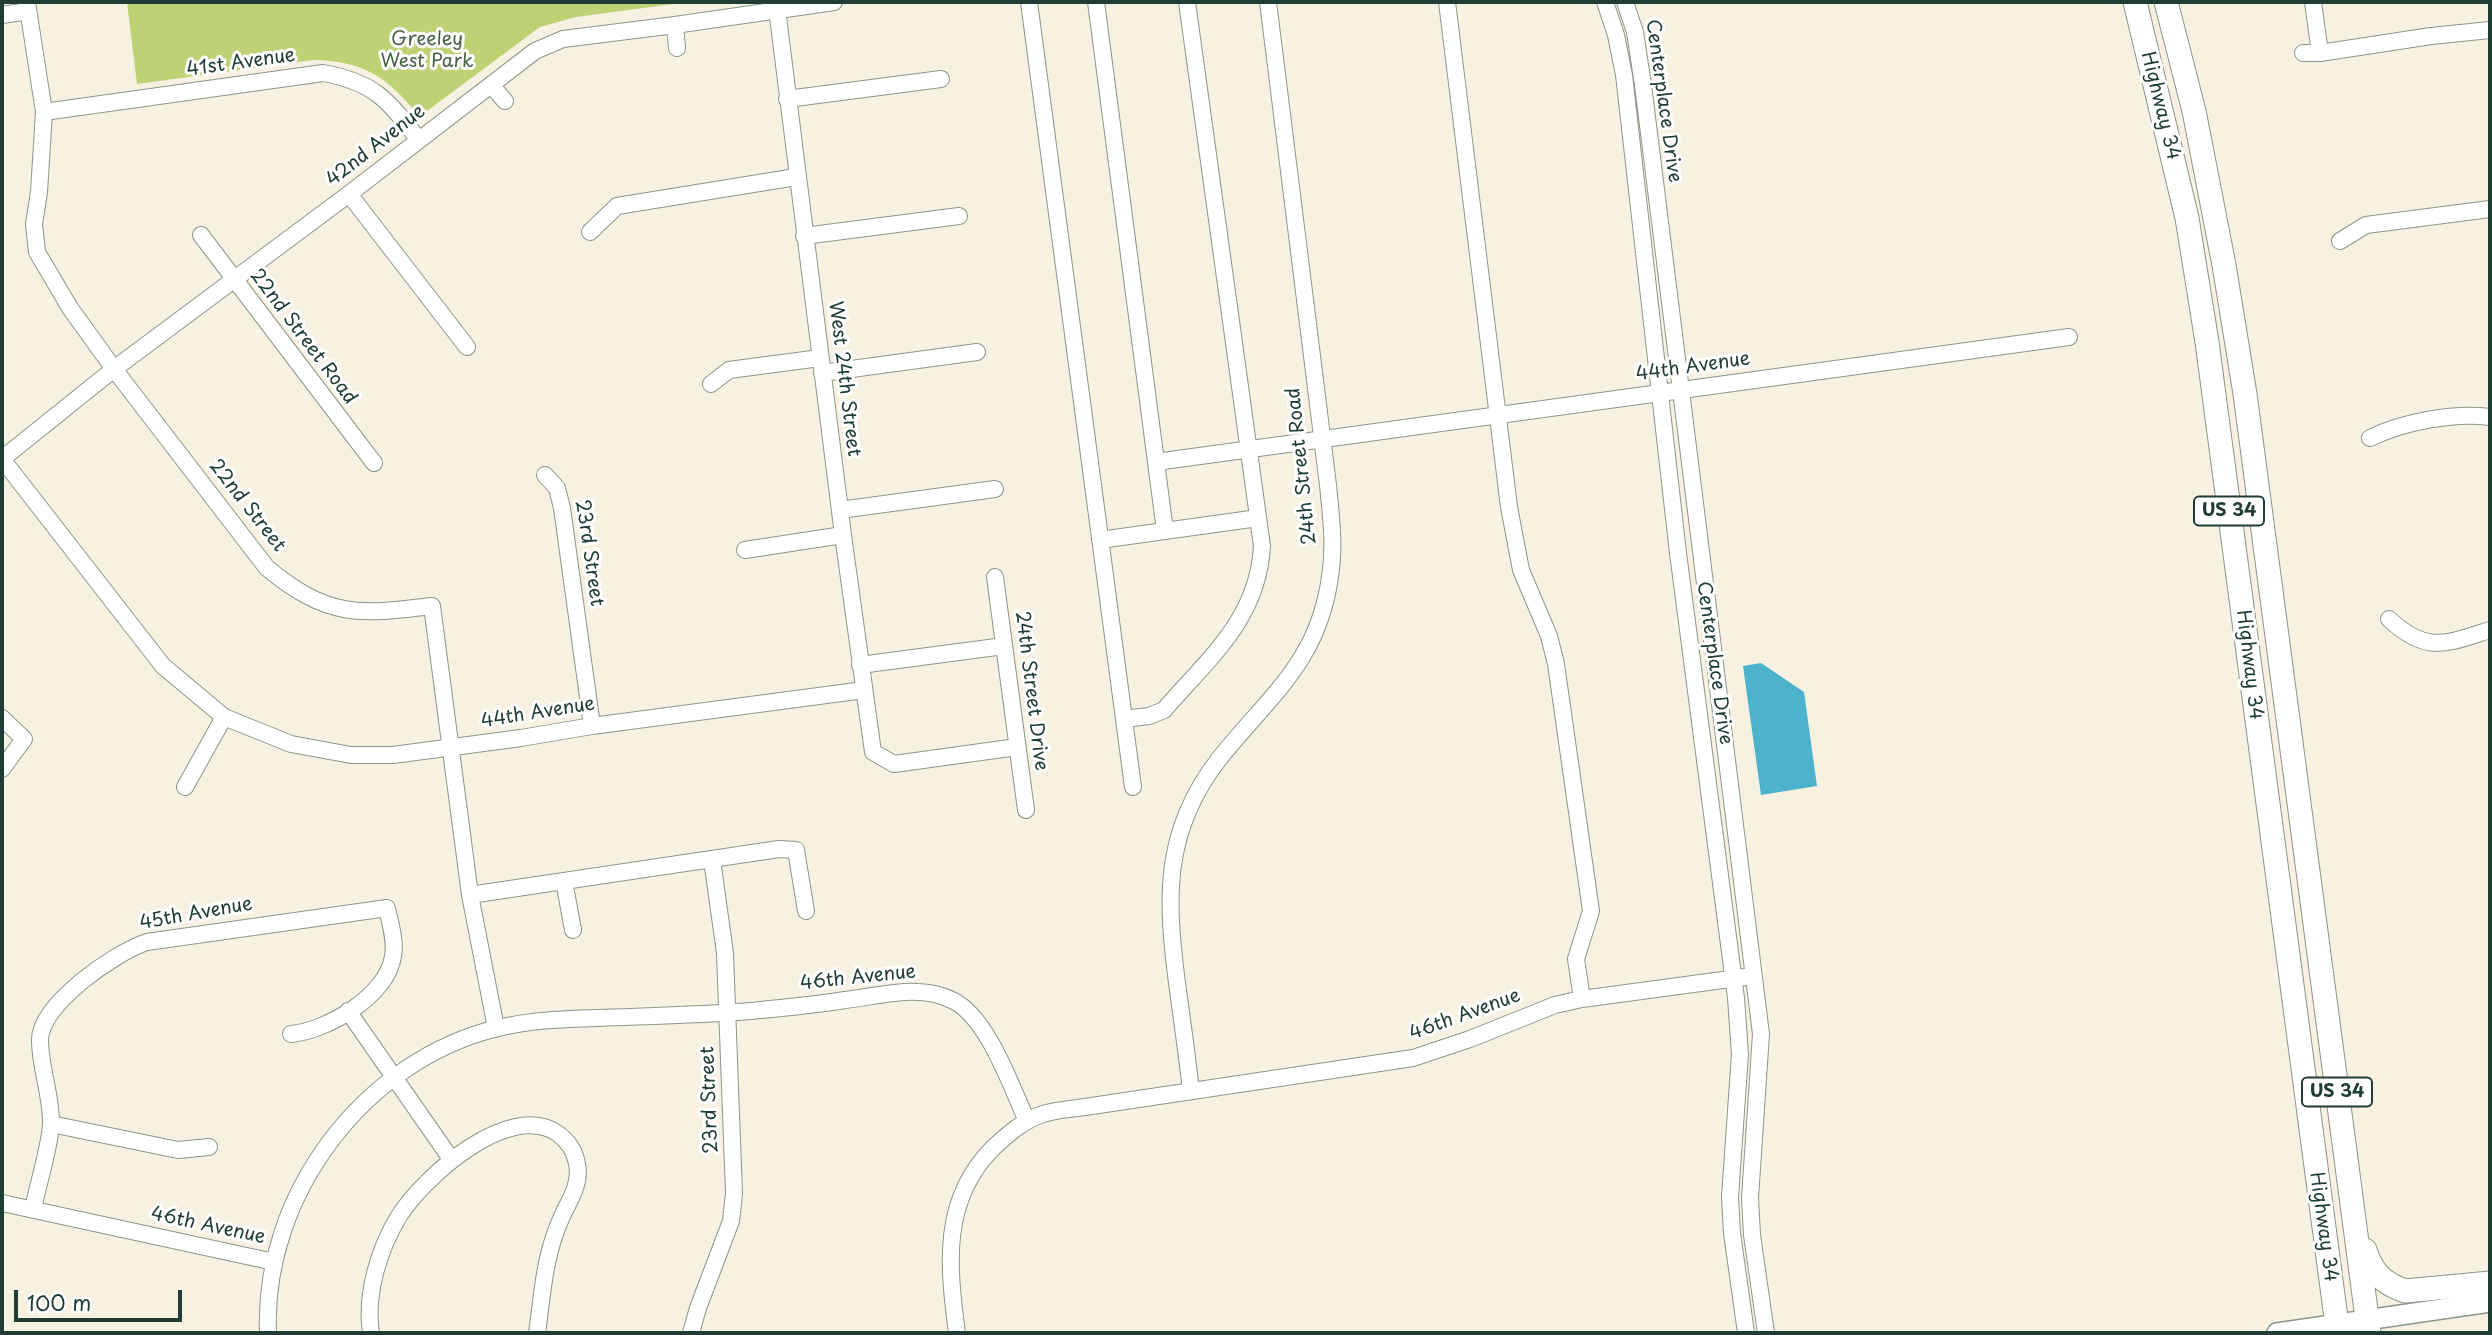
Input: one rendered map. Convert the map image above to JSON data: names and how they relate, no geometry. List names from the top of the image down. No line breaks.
{"streets":{"highway":["Highway 34","US 34"],"street":["41st Avenue","Centerplace Drive","42nd Avenue","22nd Street Road","44th Avenue","West 24th Street","24th Street Road","22nd Street","23rd Street","24th Street Drive","45th Avenue","46th Avenue"]},"crossings":[["41st Avenue","42nd Avenue"],["41st Avenue","22nd Street"],["Centerplace Drive","44th Avenue"],["Centerplace Drive","46th Avenue"],["42nd Avenue","22nd Street Road"],["42nd Avenue","44th Avenue"],["42nd Avenue","West 24th Street"],["42nd Avenue","22nd Street"],["44th Avenue","West 24th Street"],["44th Avenue","24th Street Road"],["44th Avenue","22nd Street"],["44th Avenue","23rd Street"],["West 24th Street","24th Street Drive"],["24th Street Road","46th Avenue"],["22nd Street","46th Avenue"],["23rd Street","46th Avenue"]],"parks":["Greeley West Park"],"scale_bar":"100 m"}
